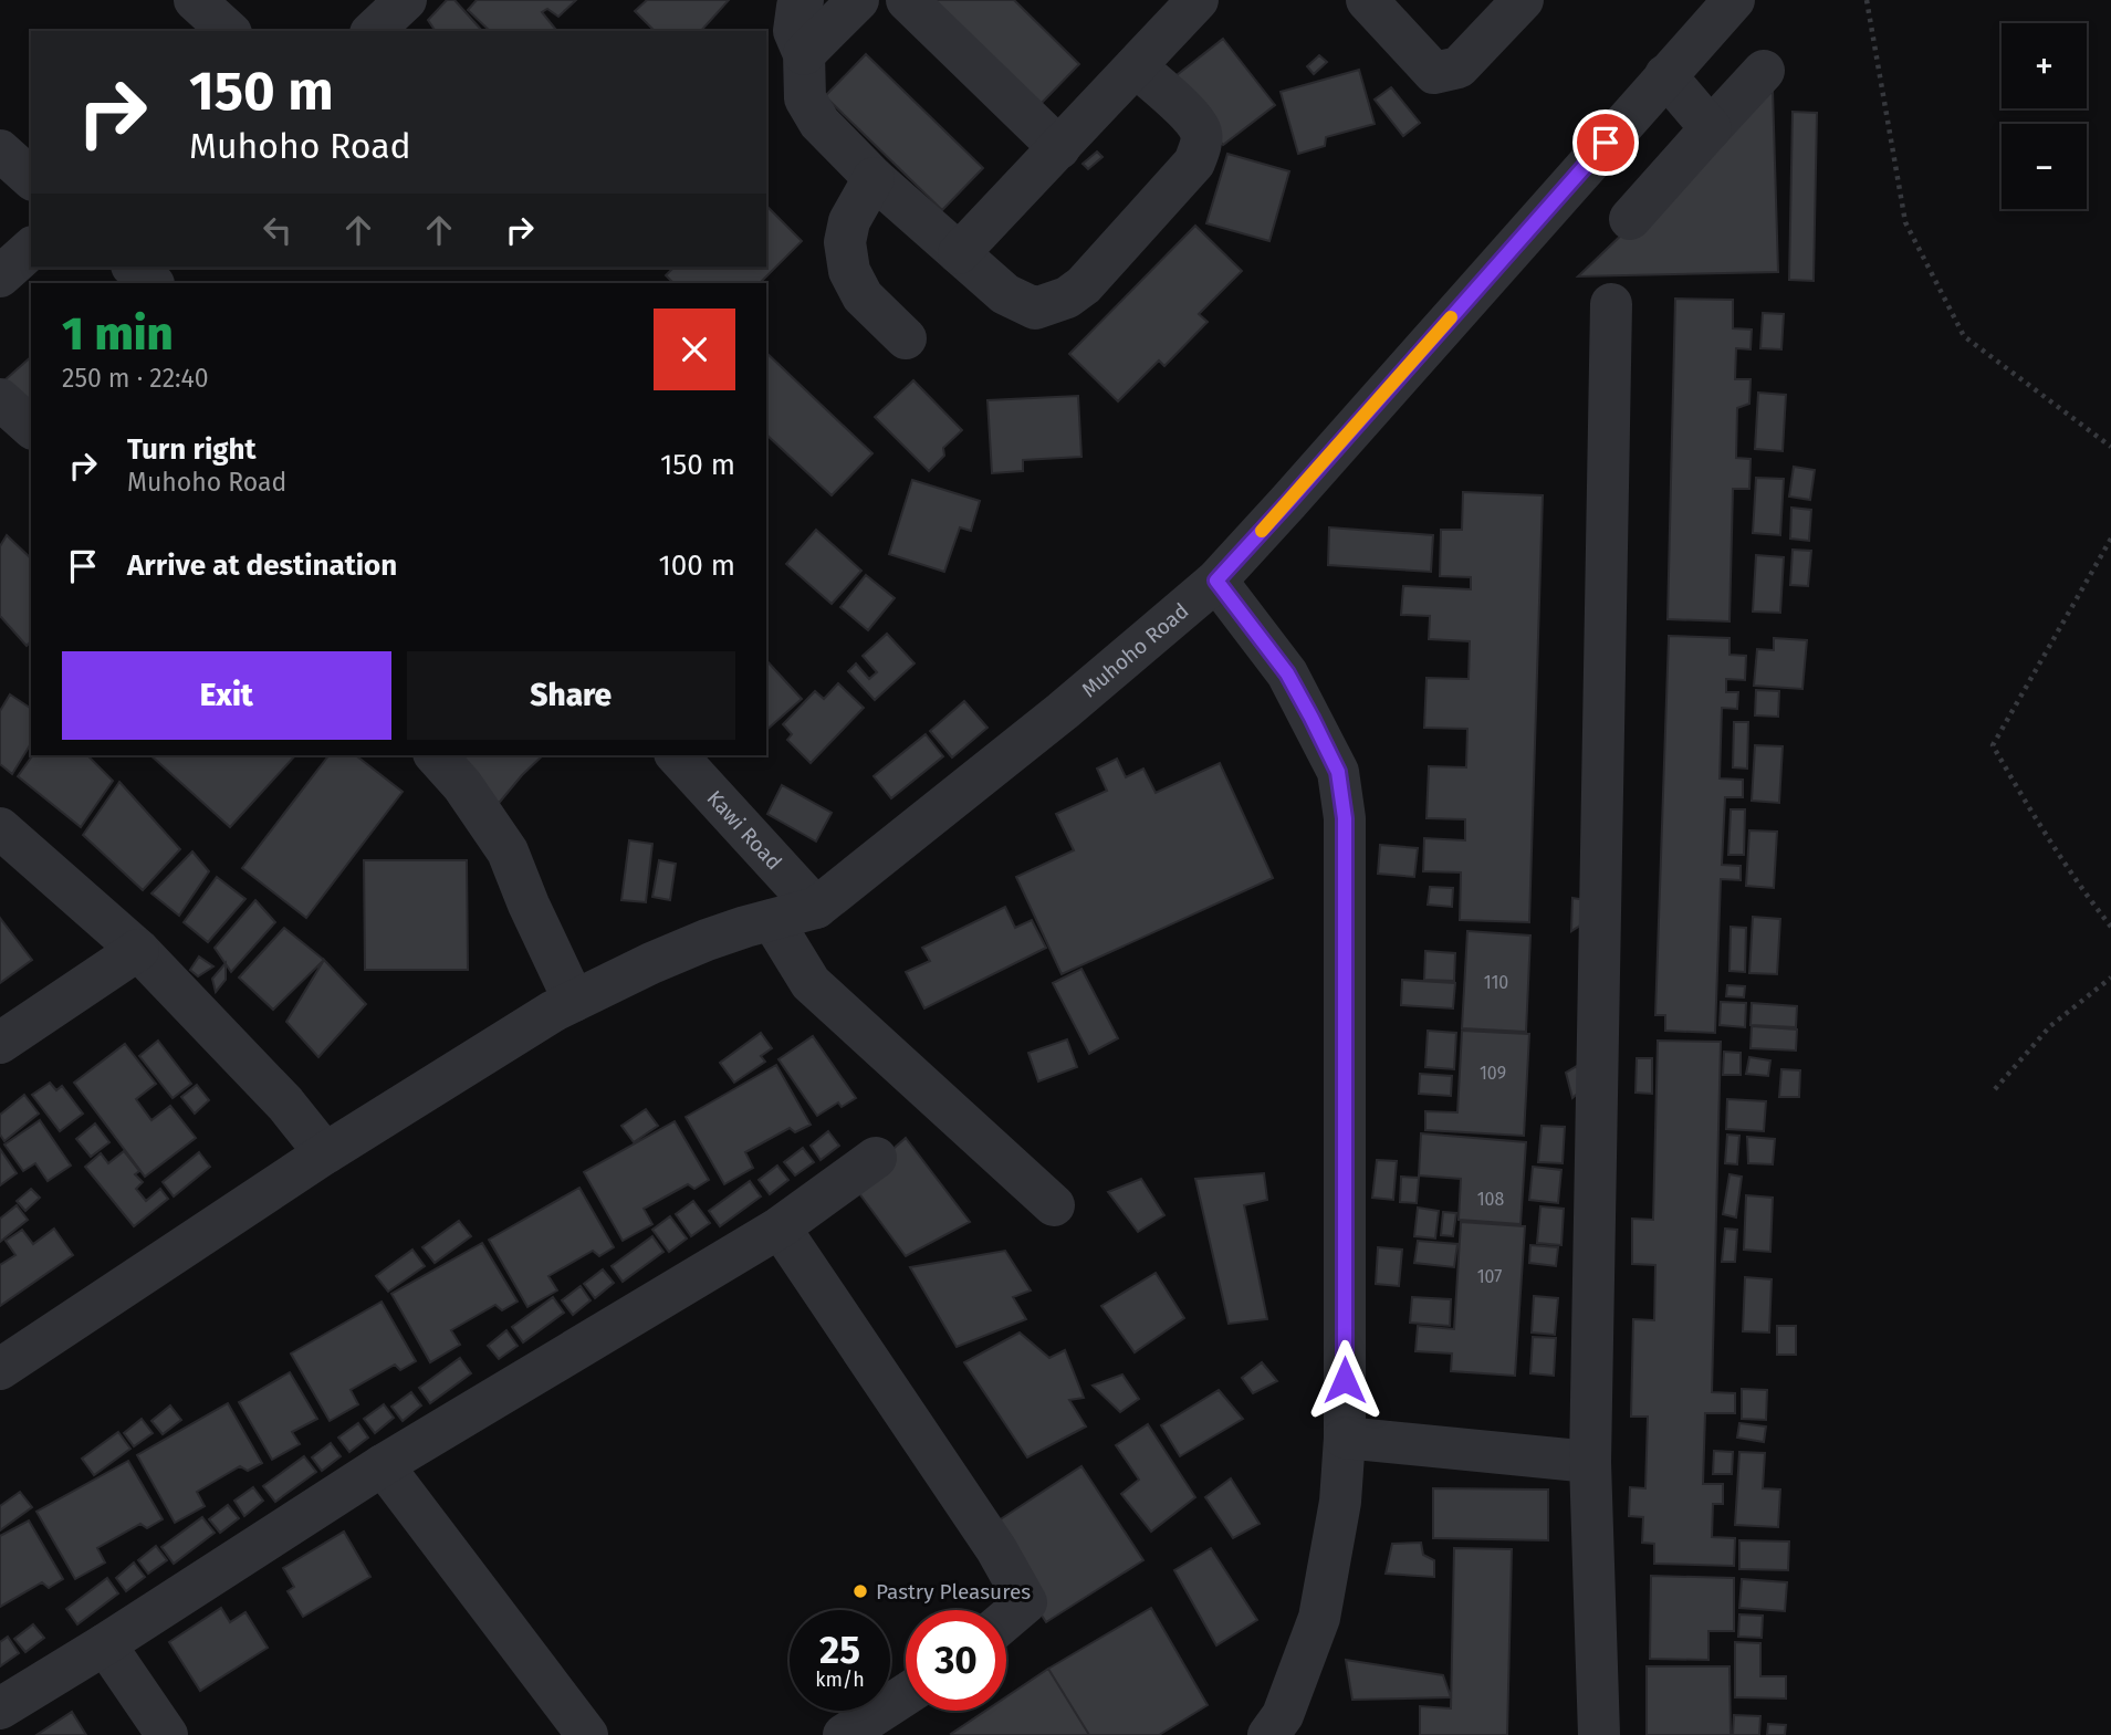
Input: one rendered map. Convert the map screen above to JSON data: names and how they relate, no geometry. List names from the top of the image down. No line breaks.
{"streets":{"street":["Muhoho Road","Kawi Road"]},"crossings":[["Muhoho Road","Kawi Road"]],"places":["Pastry Pleasures"],"house_numbers":["110","109","108","107"],"page":{"map_buttons":["+","−"],"turn":["150 m","Muhoho Road"],"heading":["1 min","250 m · 22:40"],"list":[{"name":"Turn right","note":"Muhoho Road","value":"150 m"},{"name":"Arrive at destination","value":"100 m"}],"buttons":["Exit","Share"],"speed":"25 km/h","limit":"30"}}
